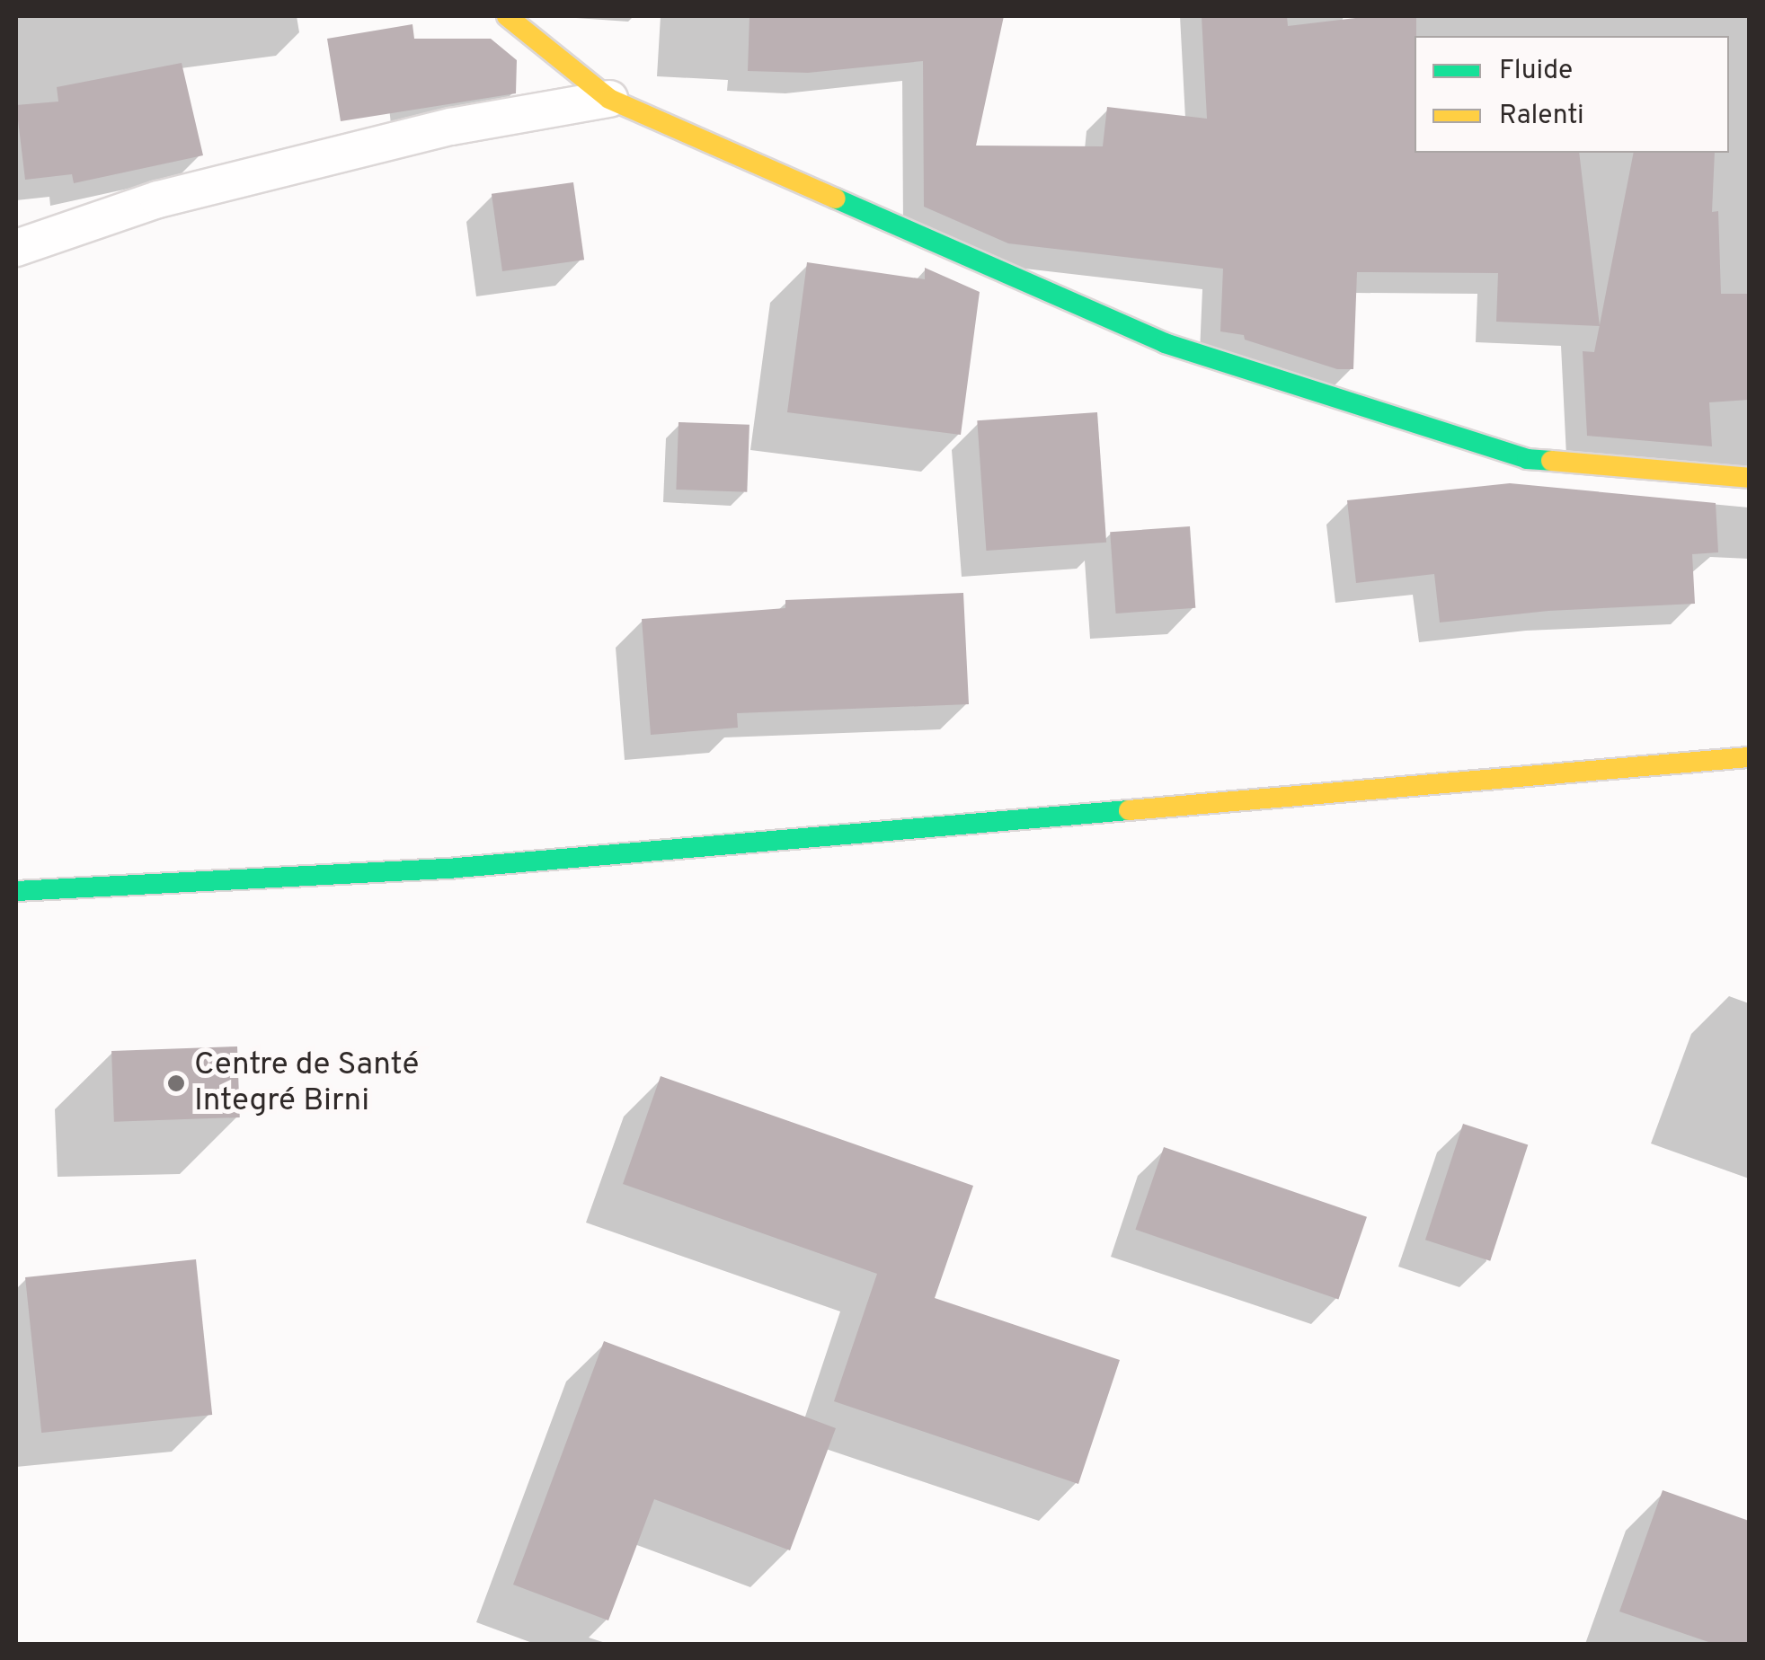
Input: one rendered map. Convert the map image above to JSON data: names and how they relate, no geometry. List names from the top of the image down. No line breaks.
{"places":["Centre de Santé Integré Birni"],"legend":["Fluide","Ralenti"]}
